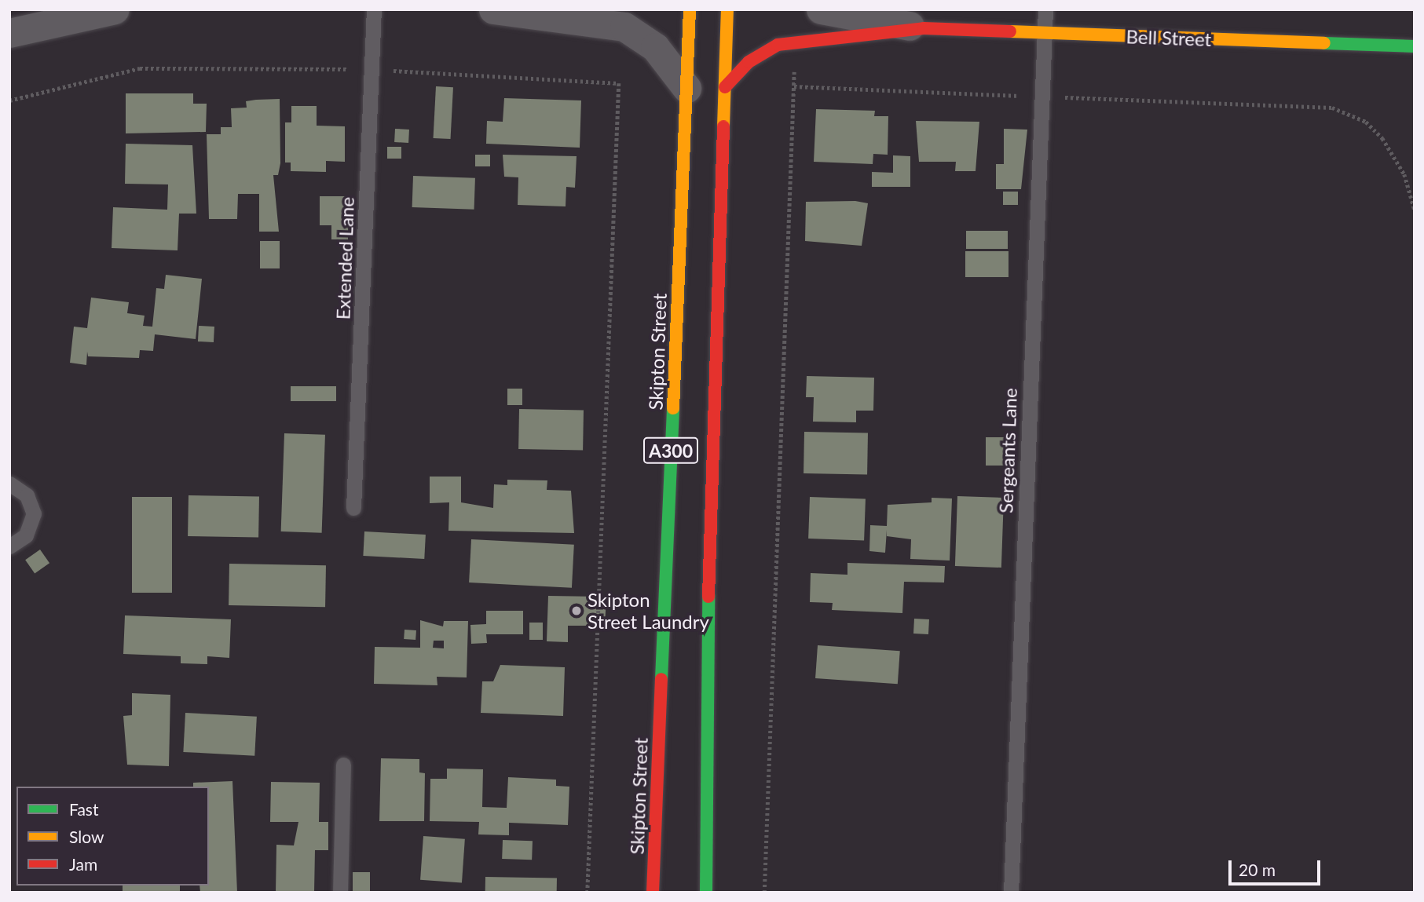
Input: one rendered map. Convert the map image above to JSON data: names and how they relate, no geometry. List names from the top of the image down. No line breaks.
{"streets":{"main road":["Bell Street","Skipton Street","A300"],"lane":["Extended Lane","Sergeants Lane"]},"crossings":[["Bell Street","A300"],["Bell Street","Sergeants Lane"]],"places":["Skipton Street Laundry"],"legend":["Fast","Slow","Jam"],"scale_bar":"20 m"}
